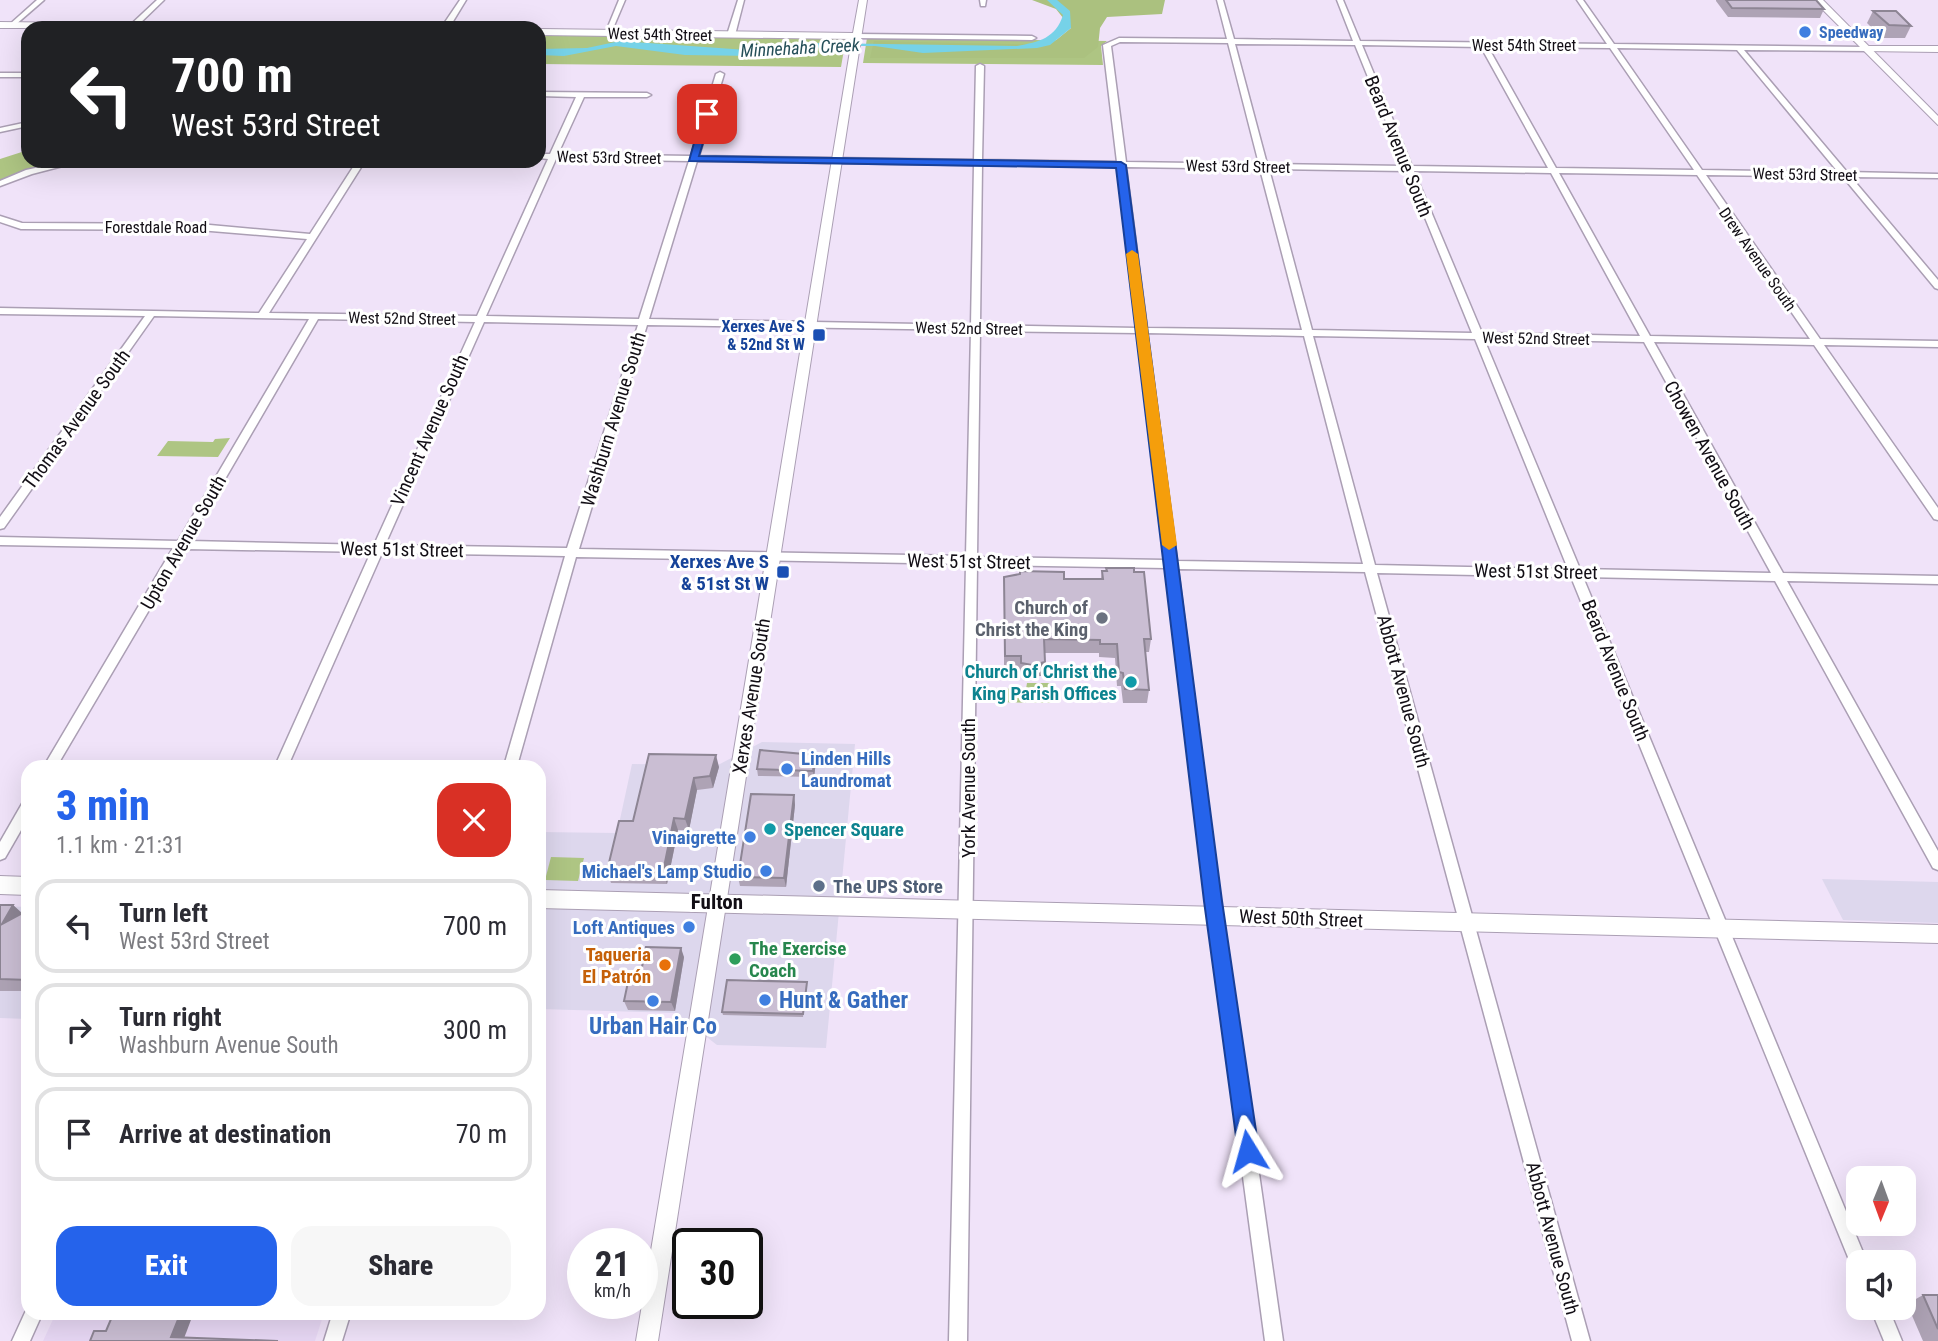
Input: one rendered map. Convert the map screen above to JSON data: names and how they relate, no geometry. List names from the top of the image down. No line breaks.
{"streets":{"main road":["West 50th Street"],"street":["West 54th Street","Beard Avenue South","West 53rd Street","Forestdale Road","Drew Avenue South","West 52nd Street","Thomas Avenue South","Washburn Avenue South","Vincent Avenue South","Chowen Avenue South","Upton Avenue South","West 51st Street","Abbott Avenue South","Xerxes Avenue South","York Avenue South"]},"crossings":[["West 54th Street","Beard Avenue South"],["West 54th Street","West 53rd Street"],["West 54th Street","Drew Avenue South"],["West 54th Street","Chowen Avenue South"],["West 54th Street","Abbott Avenue South"],["West 54th Street","Xerxes Avenue South"],["Beard Avenue South","West 53rd Street"],["Beard Avenue South","West 52nd Street"],["Beard Avenue South","West 51st Street"],["Beard Avenue South","West 50th Street"],["West 53rd Street","Drew Avenue South"],["West 53rd Street","Washburn Avenue South"],["West 53rd Street","Vincent Avenue South"],["West 53rd Street","Chowen Avenue South"],["West 53rd Street","Abbott Avenue South"],["West 53rd Street","Xerxes Avenue South"],["West 53rd Street","York Avenue South"],["Drew Avenue South","West 52nd Street"],["West 52nd Street","Thomas Avenue South"],["West 52nd Street","Washburn Avenue South"],["West 52nd Street","Vincent Avenue South"],["West 52nd Street","Chowen Avenue South"],["West 52nd Street","Upton Avenue South"],["West 52nd Street","Abbott Avenue South"],["West 52nd Street","Xerxes Avenue South"],["West 52nd Street","York Avenue South"],["Washburn Avenue South","West 51st Street"],["Vincent Avenue South","West 51st Street"],["Chowen Avenue South","West 51st Street"],["Upton Avenue South","West 51st Street"],["West 51st Street","Abbott Avenue South"],["West 51st Street","Xerxes Avenue South"],["West 51st Street","York Avenue South"],["Abbott Avenue South","West 50th Street"],["Xerxes Avenue South","West 50th Street"],["York Avenue South","West 50th Street"]],"districts":["Fulton"],"water":["Minnehaha Creek"],"places":{"other":["Speedway","Church of Christ the King","Church of Christ the King Parish Offices","Linden Hills Laundromat","Spencer Square","Vinaigrette","Michael's Lamp Studio","The UPS Store","Loft Antiques","The Exercise Coach","Taqueria El Patrón","Hunt & Gather","Urban Hair Co"],"transit":["Xerxes Ave S & 52nd St W","Xerxes Ave S & 51st St W"]},"north":"bottom","page":{"turn":["700 m","West 53rd Street"],"heading":["3 min","1.1 km · 21:31"],"list":[{"name":"Turn left","note":"West 53rd Street","value":"700 m"},{"name":"Turn right","note":"Washburn Avenue South","value":"300 m"},{"name":"Arrive at destination","value":"70 m"}],"buttons":["Exit","Share"],"speed":"21 km/h","limit":"30"}}
